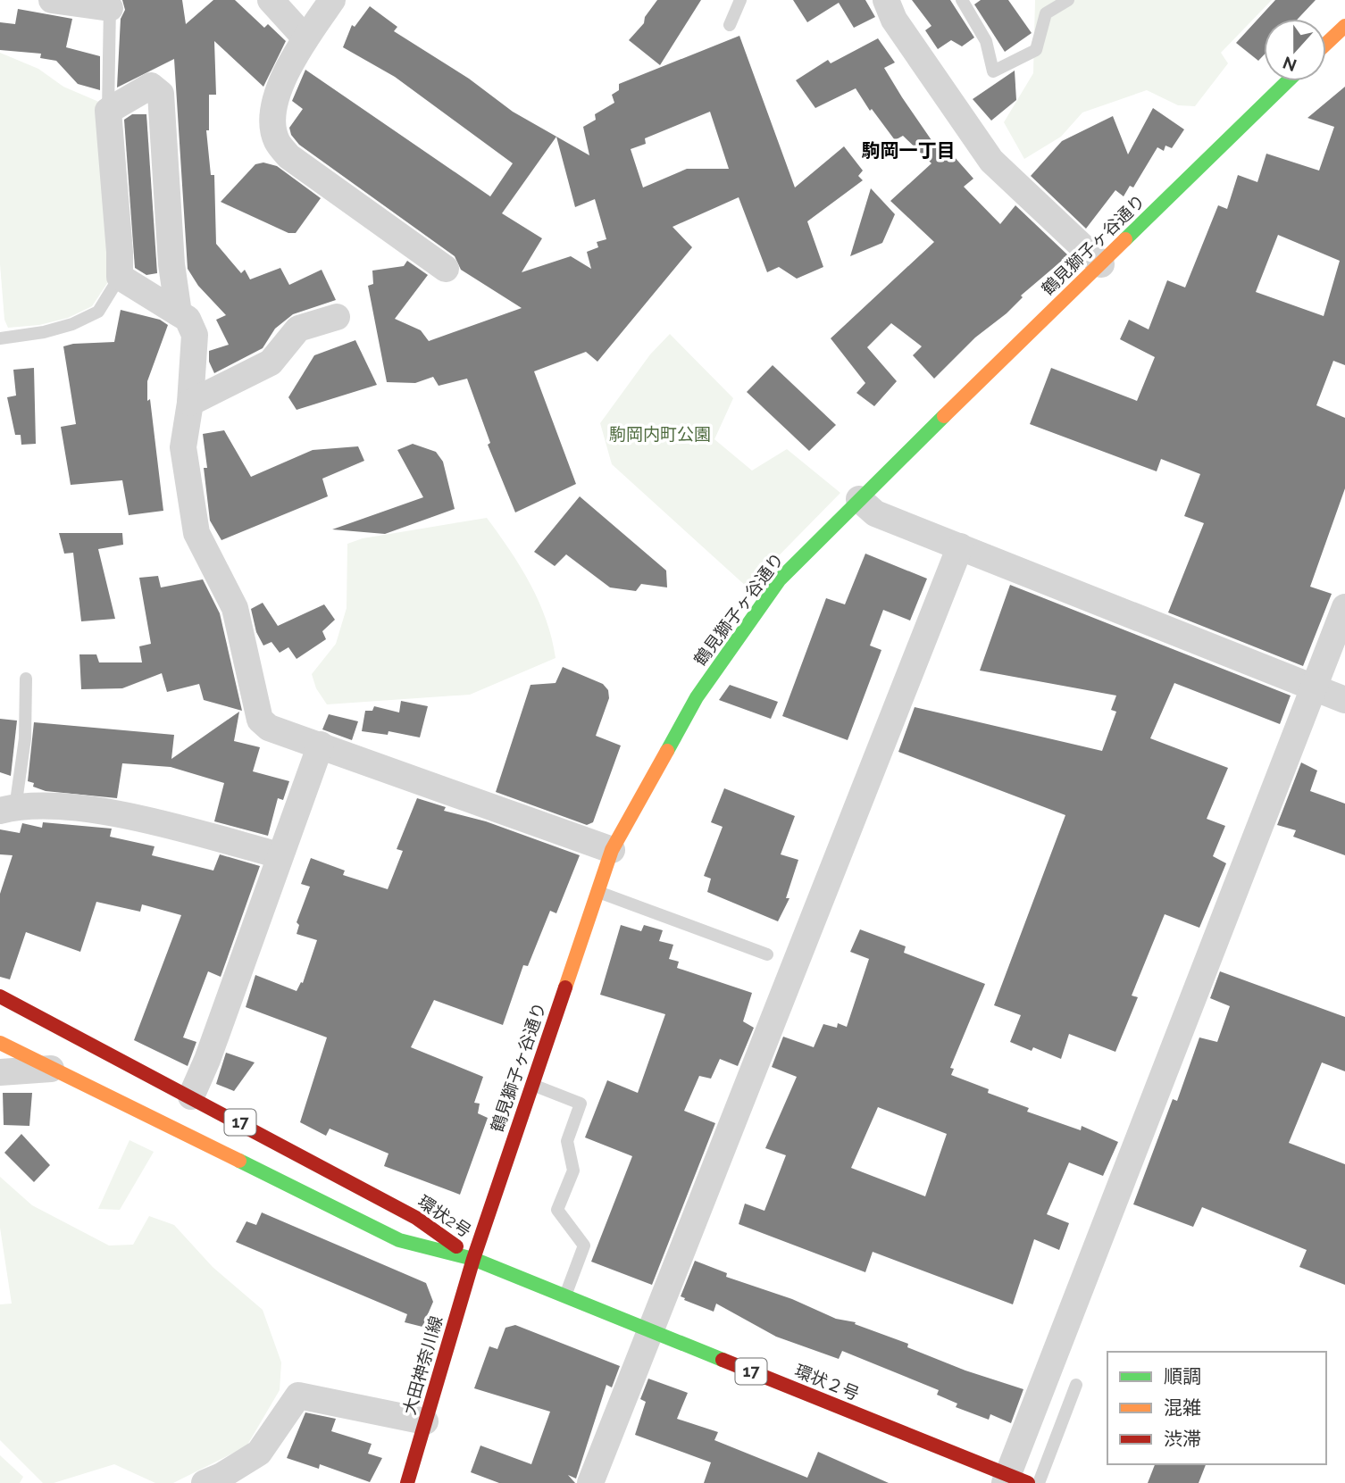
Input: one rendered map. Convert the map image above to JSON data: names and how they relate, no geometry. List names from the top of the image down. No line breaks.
{"streets":{"main road":["鶴見獅子ヶ谷通り","17","環状2号","大田神奈川線","環状２号"]},"crossings":[["鶴見獅子ヶ谷通り","環状2号"],["鶴見獅子ヶ谷通り","大田神奈川線"],["鶴見獅子ヶ谷通り","環状２号"],["環状2号","大田神奈川線"],["環状2号","環状２号"],["大田神奈川線","環状２号"]],"districts":["駒岡一丁目"],"parks":["駒岡内町公園"],"legend":["順調","混雑","渋滞"],"north":"bottom"}
